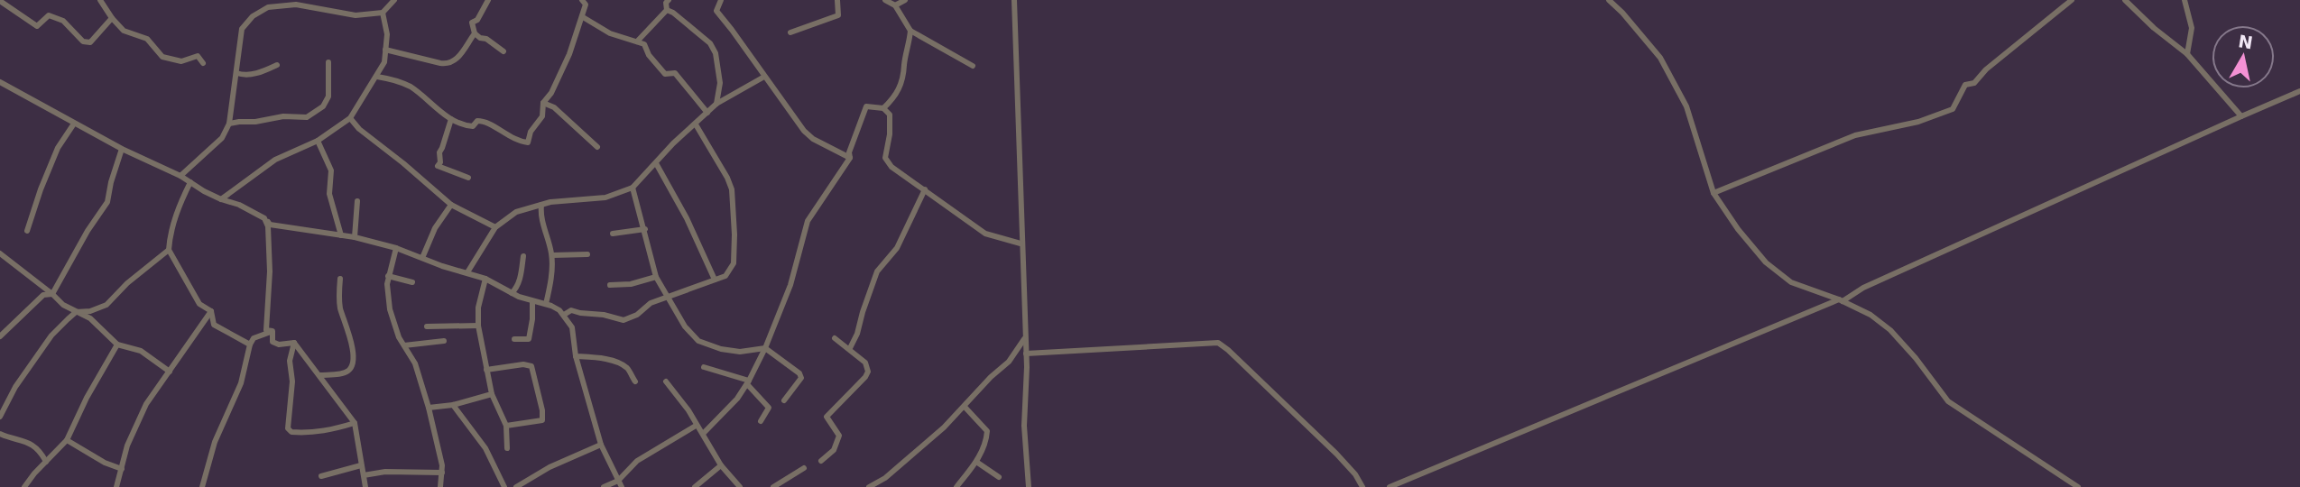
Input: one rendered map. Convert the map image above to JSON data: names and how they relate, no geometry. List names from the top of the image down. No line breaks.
{"north":"top"}
